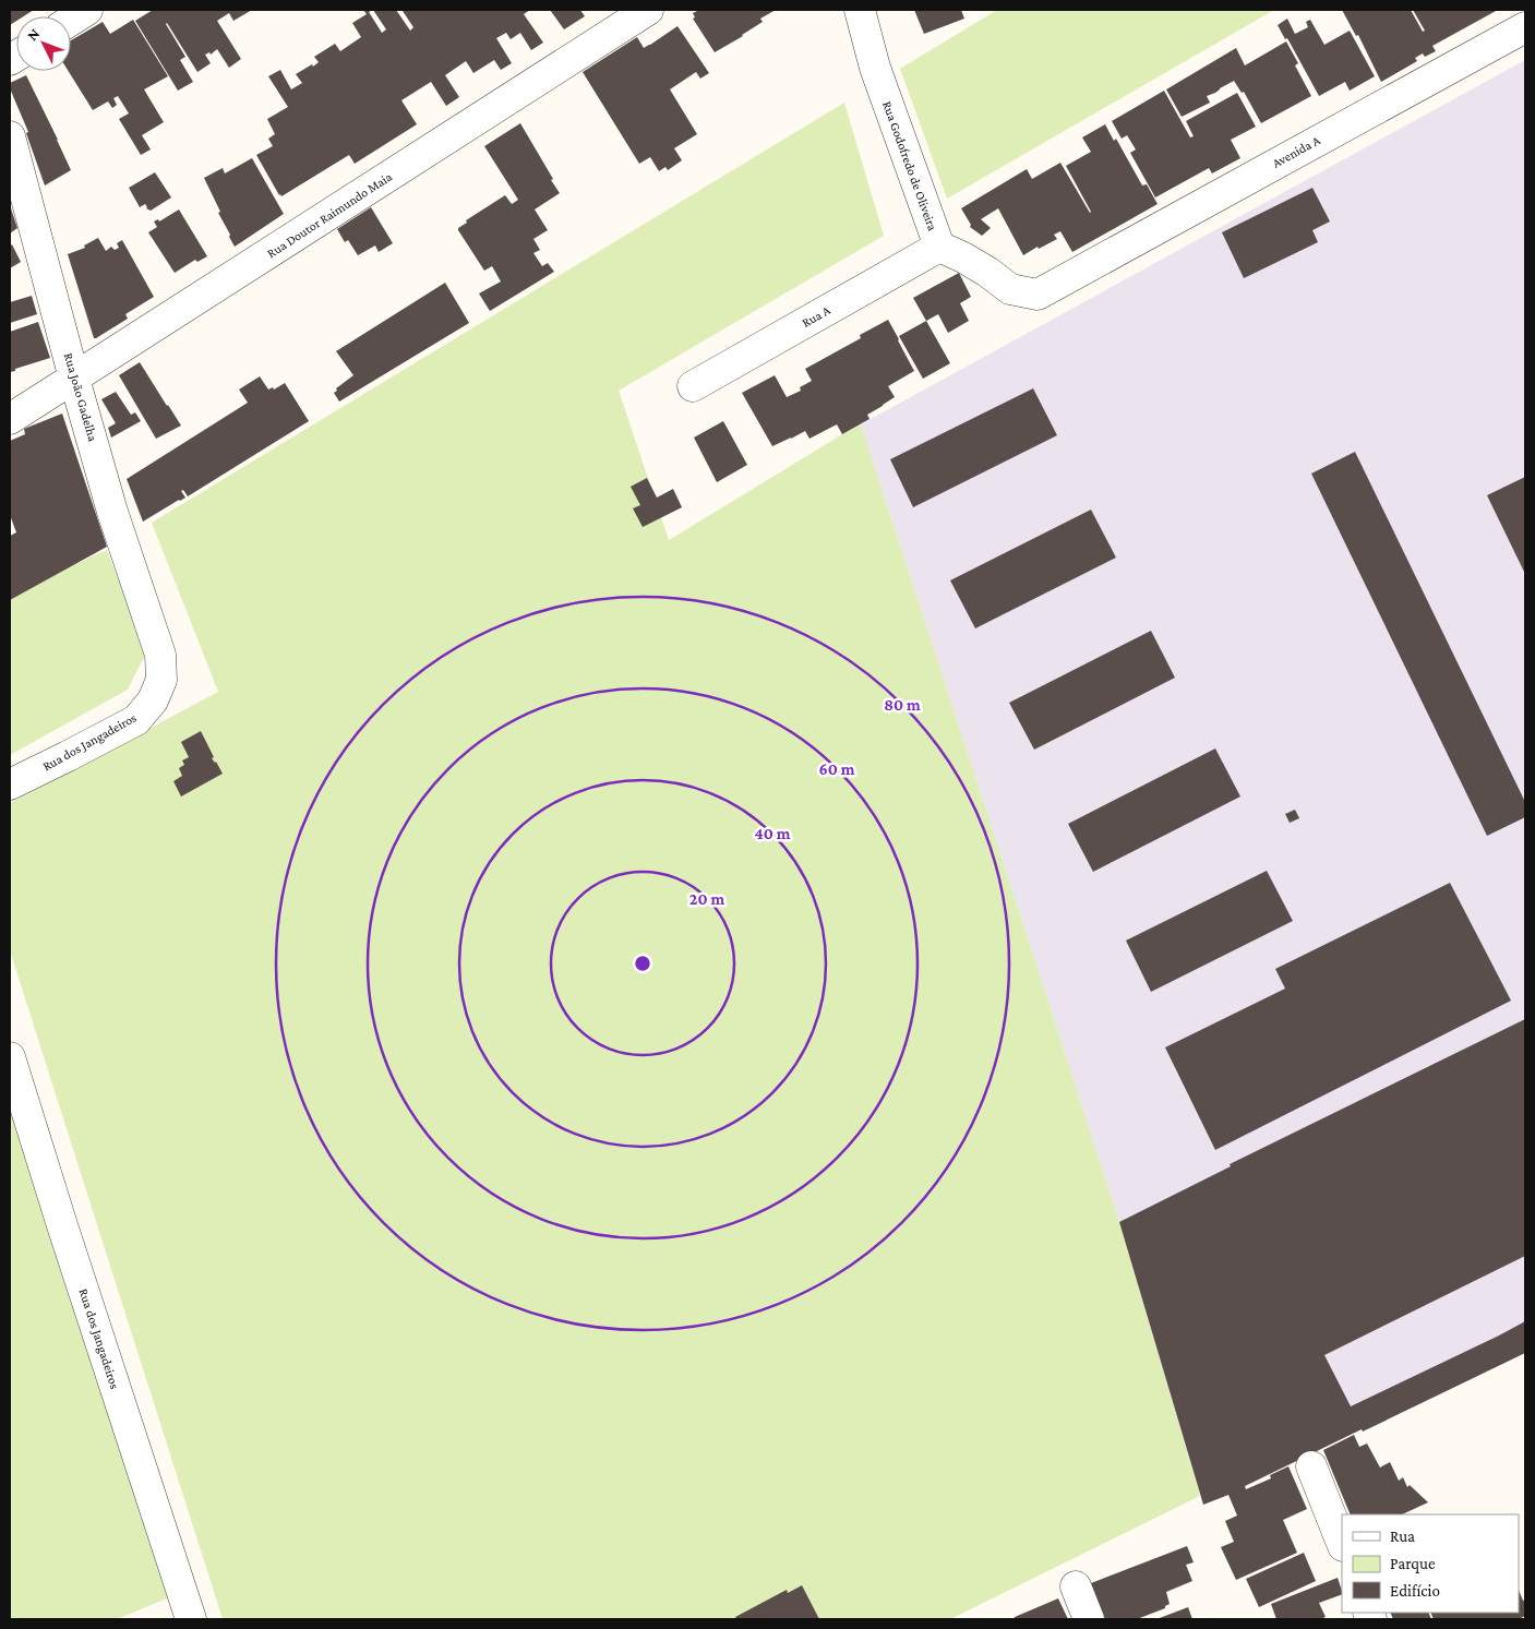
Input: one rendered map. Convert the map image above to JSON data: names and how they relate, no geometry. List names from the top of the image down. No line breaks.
{"streets":{"street":["Avenida A","Rua Godofredo de Oliveira","Rua Doutor Raimundo Maia","Rua A","Rua João Gadelha","Rua dos Jangadeiros"]},"crossings":[["Avenida A","Rua Godofredo de Oliveira"],["Rua Godofredo de Oliveira","Rua A"],["Rua Doutor Raimundo Maia","Rua João Gadelha"],["Rua João Gadelha","Rua dos Jangadeiros"]],"legend":["Rua","Parque","Edifício"],"north":"top left","rings":["80 m","60 m","40 m","20 m"]}
